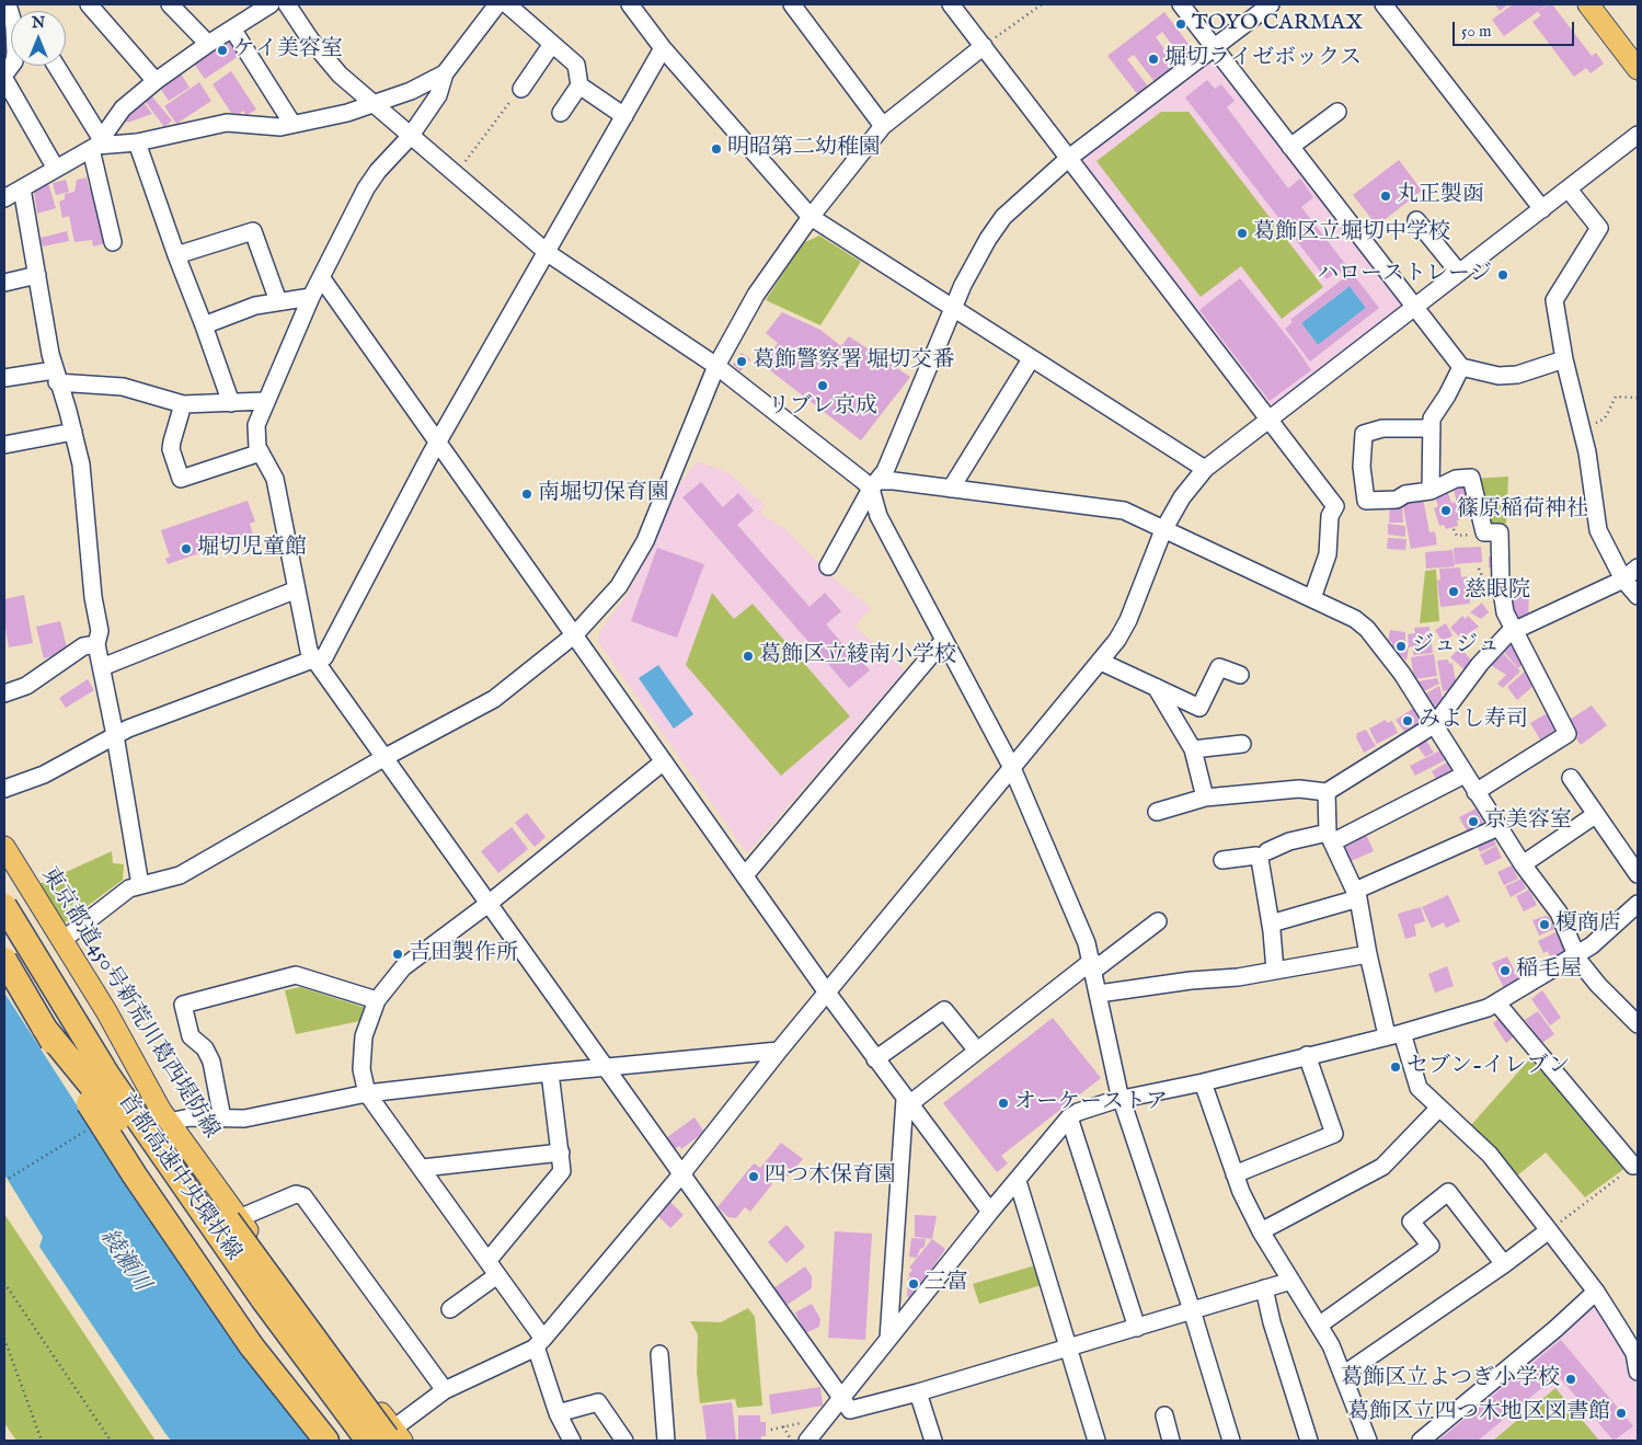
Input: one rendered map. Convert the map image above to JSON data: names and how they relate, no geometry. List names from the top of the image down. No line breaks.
{"streets":{"highway":["首都高速中央環状線"],"main road":["東京都道450号新荒川葛西堤防線"]},"water":["綾瀬川"],"places":["TOYO CARMAX","ケイ美容室","堀切ライゼボックス","明昭第二幼稚園","丸正製函","葛飾区立堀切中学校","ハローストレージ","葛飾警察署 堀切交番","リブレ京成","南堀切保育園","篠原稲荷神社","堀切児童館","慈眼院","ジュジュ","葛飾区立綾南小学校","みよし寿司","京美容室","榎商店","吉田製作所","稲毛屋","セブン-イレブン","オーケーストア","四つ木保育園","三富","葛飾区立よつぎ小学校","葛飾区立四つ木地区図書館"],"scale_bar":"50 m","north":"top"}
